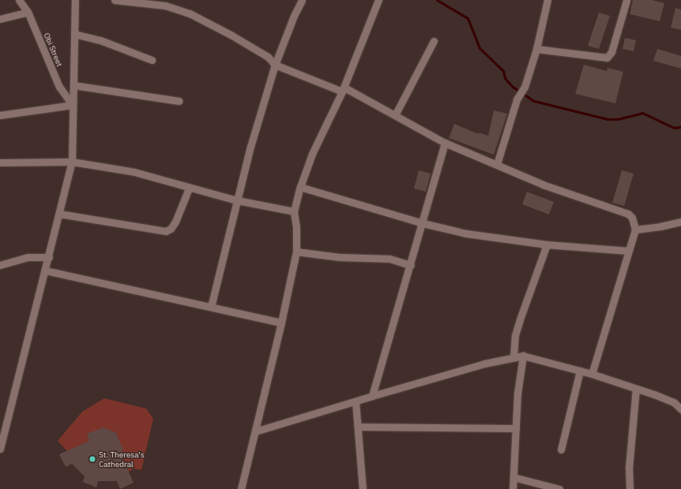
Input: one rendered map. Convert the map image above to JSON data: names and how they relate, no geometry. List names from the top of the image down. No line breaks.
{"streets":{"street":["Obi Street"]},"places":["St. Theresa's Cathedral"]}
